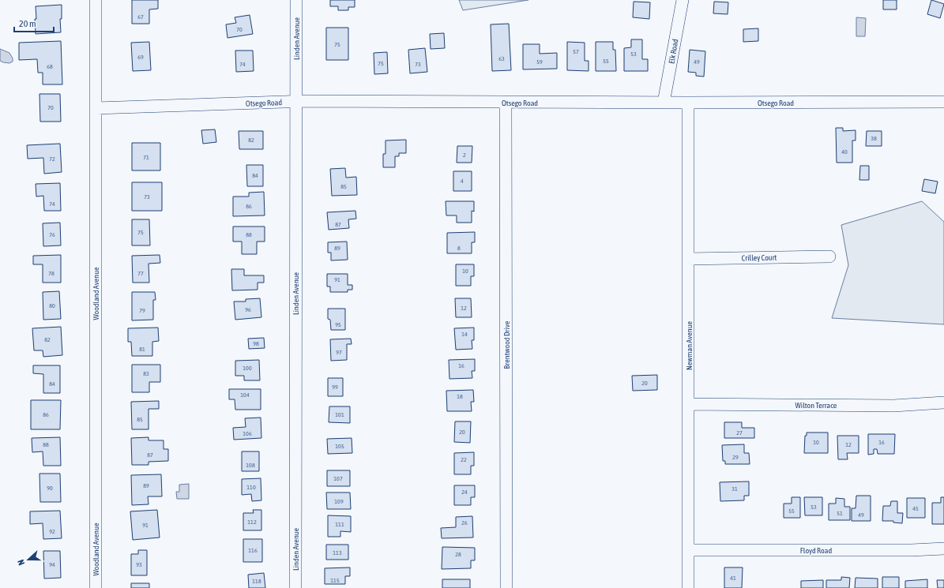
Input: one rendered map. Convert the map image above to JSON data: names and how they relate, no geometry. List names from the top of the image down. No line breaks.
{"streets":{"street":["Linden Avenue","Elk Road","Otsego Road","Crilley Court","Woodland Avenue","Brentwood Drive","Newman Avenue","Wilton Terrace","Floyd Road"]},"crossings":[["Linden Avenue","Otsego Road"],["Elk Road","Otsego Road"],["Otsego Road","Woodland Avenue"],["Otsego Road","Brentwood Drive"],["Otsego Road","Newman Avenue"],["Crilley Court","Newman Avenue"],["Newman Avenue","Wilton Terrace"],["Newman Avenue","Floyd Road"]],"house_numbers":["67","70","75","57","53","69","63","55","59","49","75","74","73","68","70","38","82","40","2","71","72","84","4","85","73","74","86","87","75","76","88","89","8","10","78","77","91","80","12","96","79","95","14","82","98","81","97","16","100","83","20","84","99","104","18","86","101","85","20","27","106","10","16","88","12","105","87","29","22","108","107","89","110","90","31","24","109","53","45","55","51","49","112","26","111","91","92","116","113","28","94","93","41","115","118"],"scale_bar":"20 m","north":"left"}
